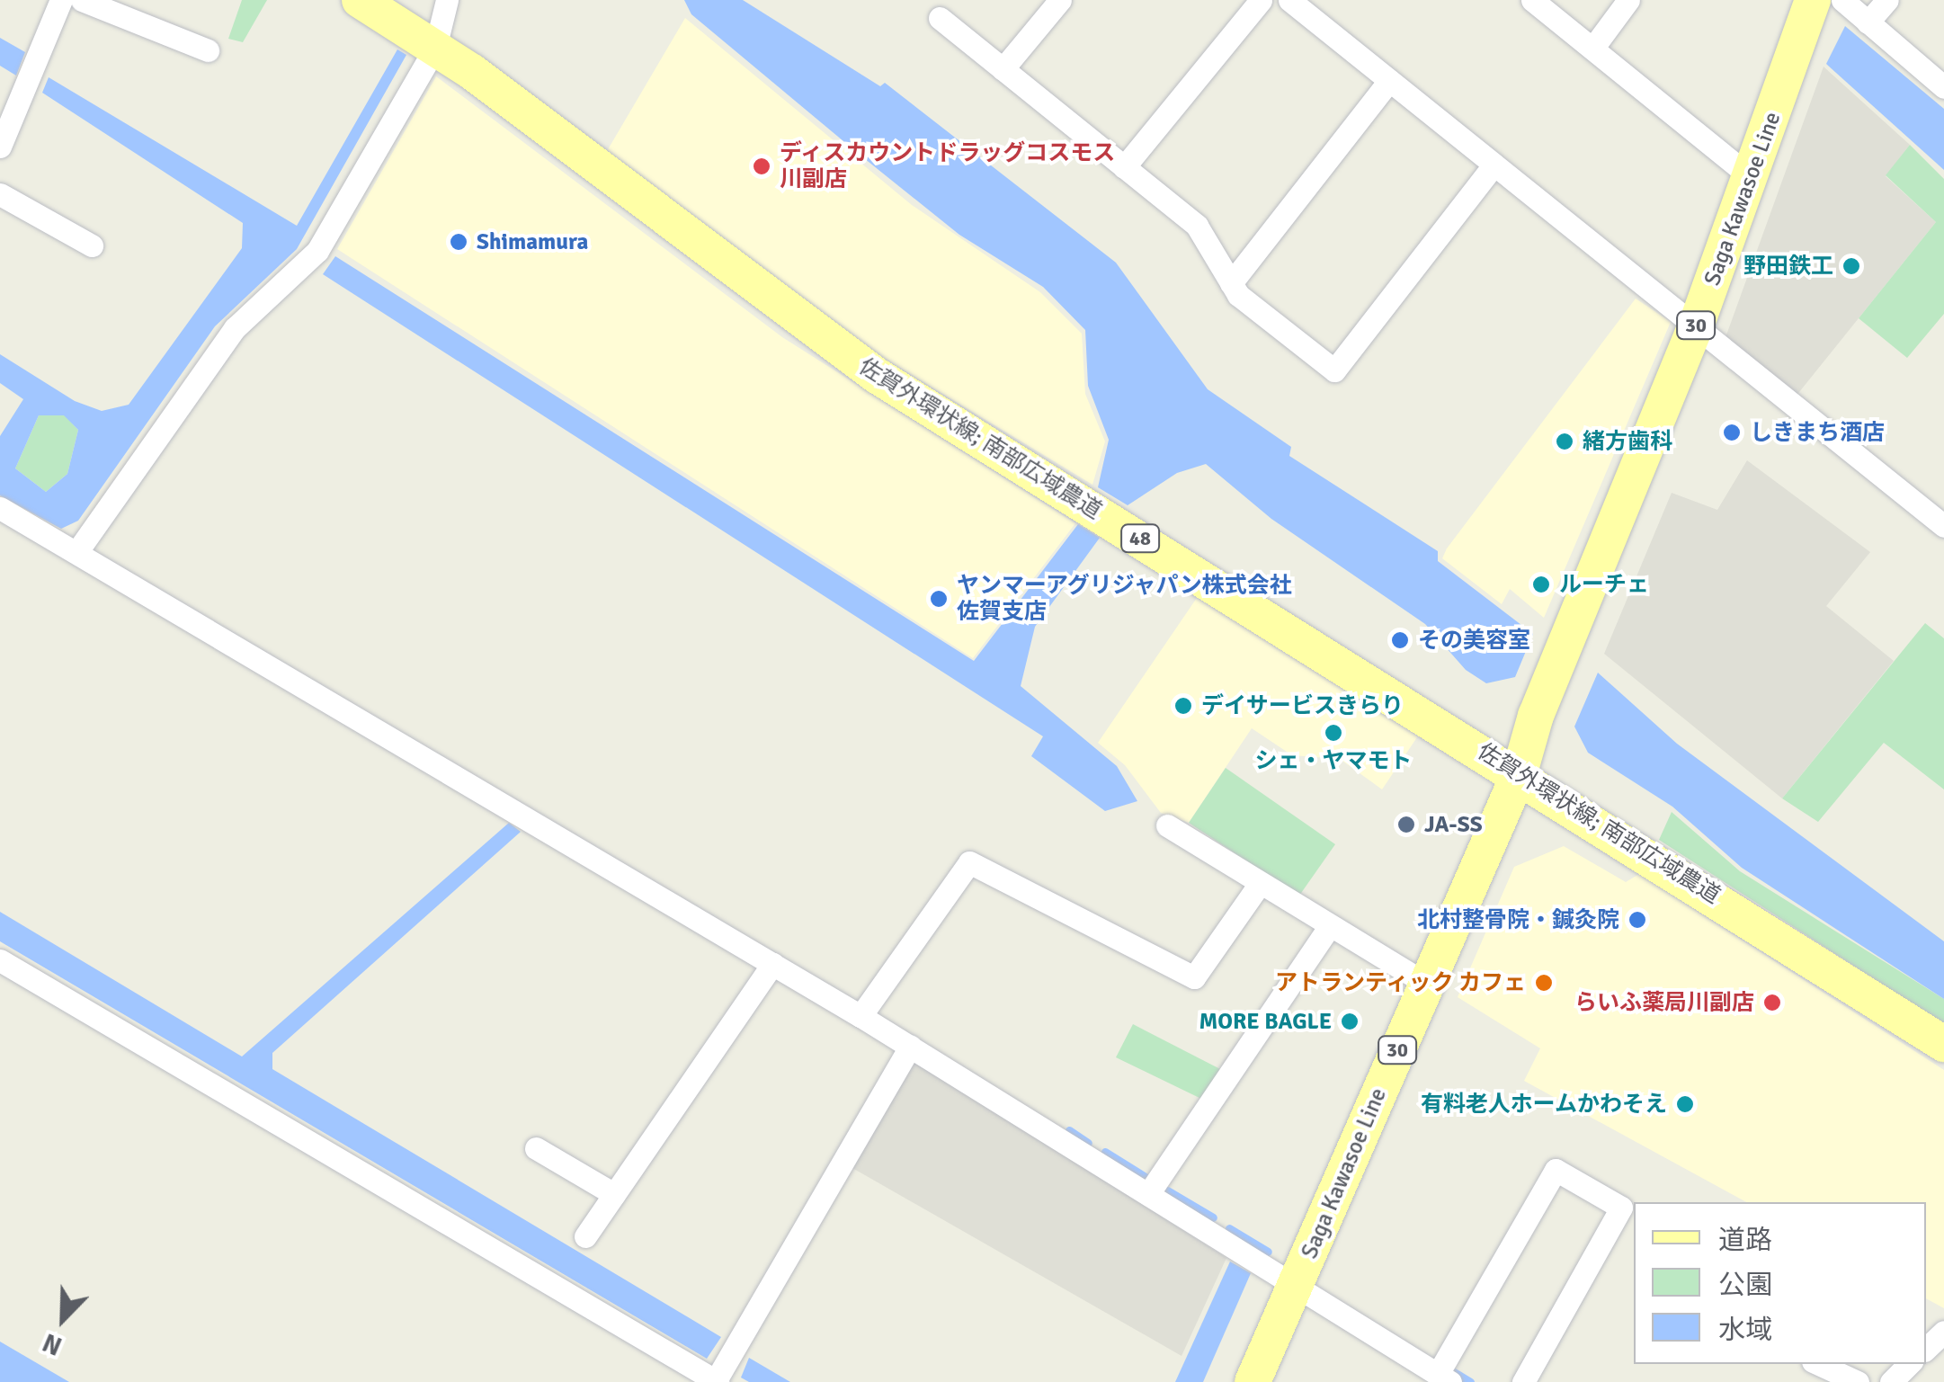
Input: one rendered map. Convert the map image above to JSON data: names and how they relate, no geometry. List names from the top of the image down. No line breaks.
{"streets":{"main road":["Saga Kawasoe Line","30","佐賀外環状線; 南部広域農道","48"]},"crossings":[["Saga Kawasoe Line","佐賀外環状線; 南部広域農道"]],"places":["ディスカウントドラッグコスモス 川副店","Shimamura","野田鉄工","しきまち酒店","緒方歯科","ルーチェ","ヤンマーアグリジャパン株式会社 佐賀支店","その美容室","デイサービスきらり","シェ・ヤマモト","JA-SS","北村整骨院・鍼灸院","アトランティック カフェ","らいふ薬局川副店","MORE BAGLE","有料老人ホームかわそえ"],"legend":["道路","公園","水域"],"north":"bottom left"}
